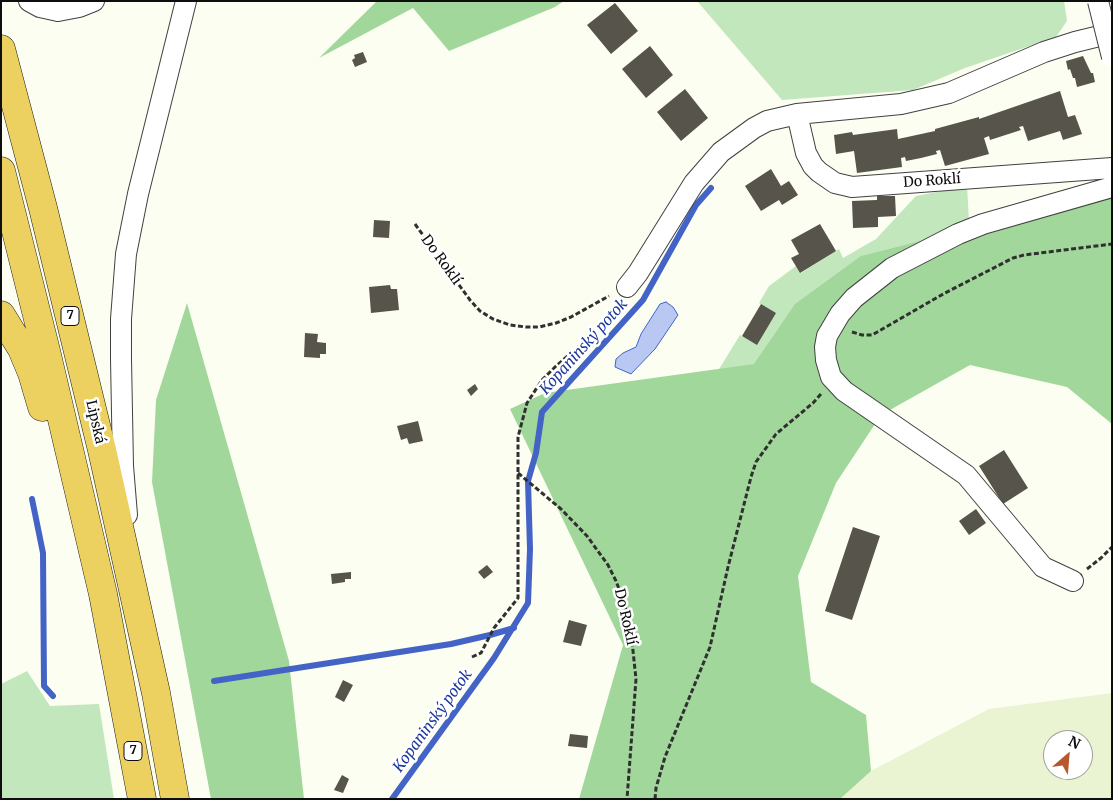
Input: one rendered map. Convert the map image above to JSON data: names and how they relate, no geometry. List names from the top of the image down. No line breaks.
{"streets":{"highway":["7","Lipská"],"street":["Do Roklí"]},"water":["Kopaninský potok"],"north":"top right"}
